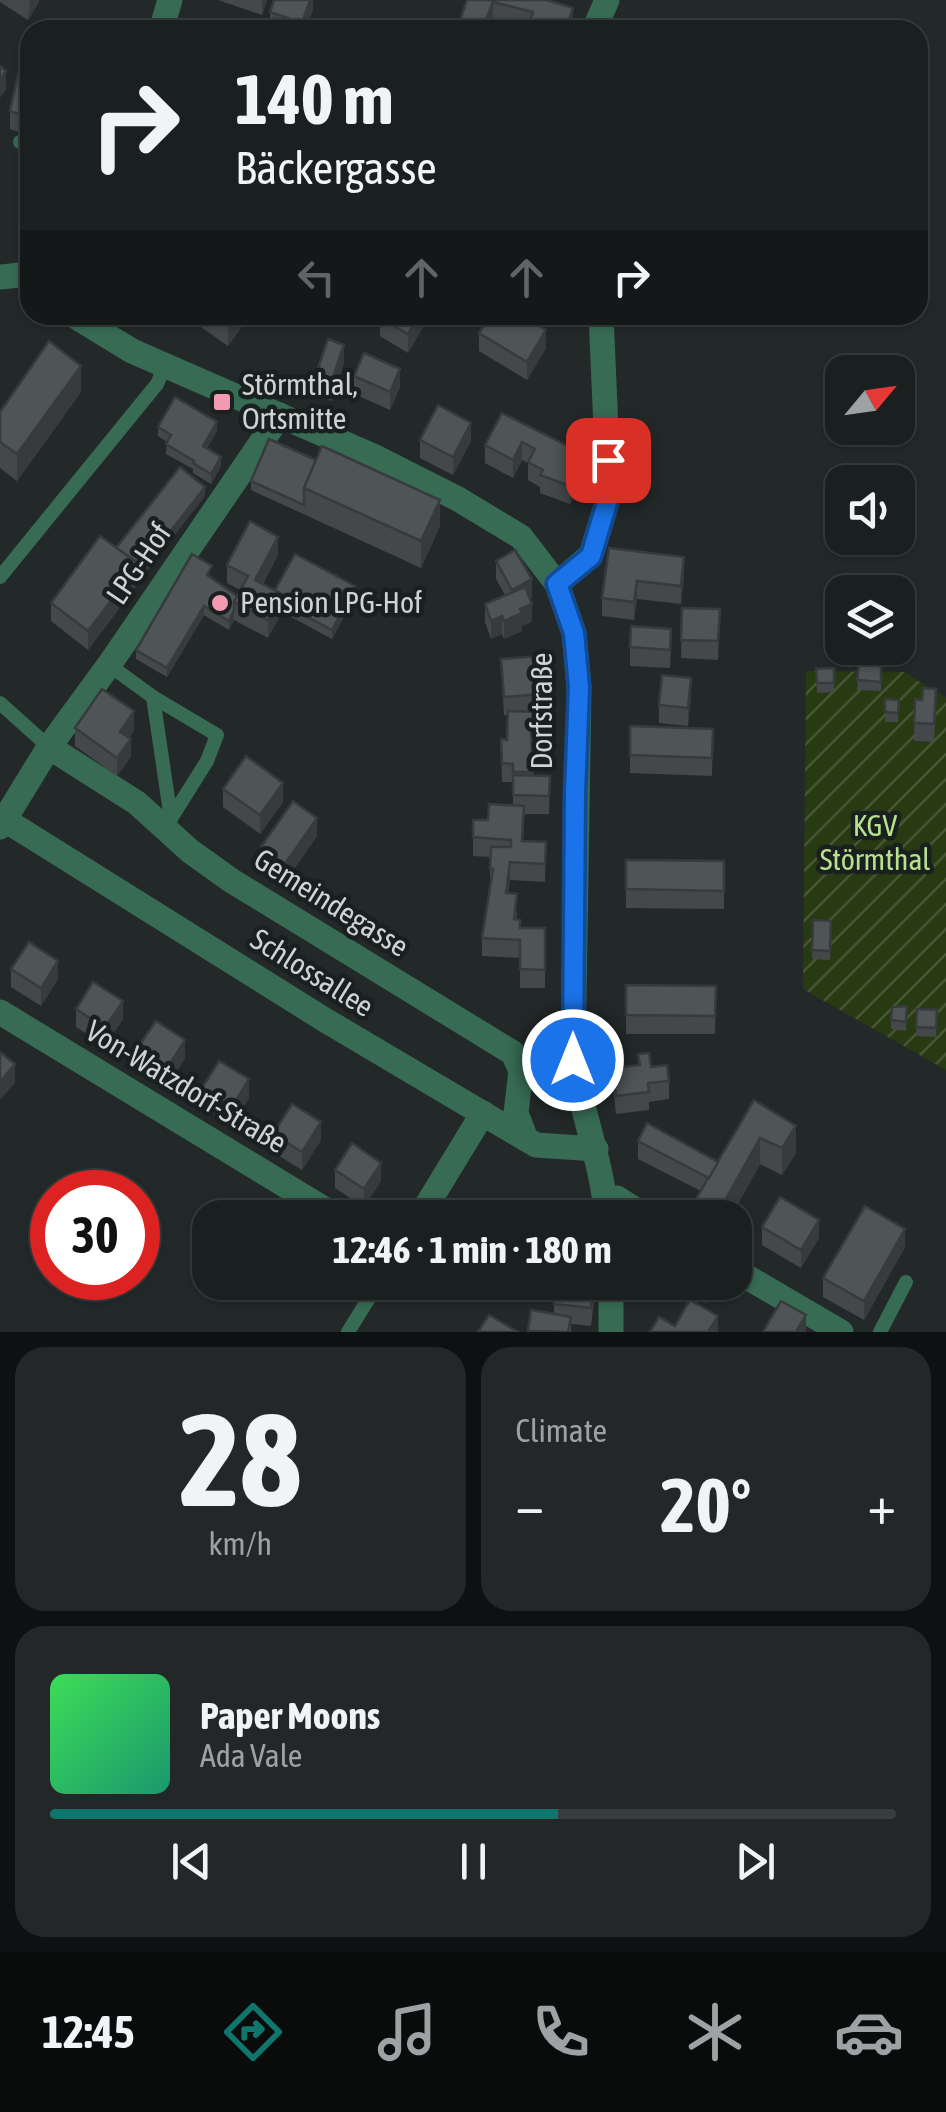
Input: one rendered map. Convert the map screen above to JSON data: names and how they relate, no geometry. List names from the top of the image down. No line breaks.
{"streets":{"street":["LPG-Hof","Dorfstraße","Gemeindegasse","Schlossallee","Von-Watzdorf-Straße"]},"crossings":[["LPG-Hof","Dorfstraße"],["LPG-Hof","Gemeindegasse"],["LPG-Hof","Schlossallee"],["Dorfstraße","Schlossallee"],["Gemeindegasse","Schlossallee"]],"parks":["KGV Störmthal"],"places":{"transit":["Störmthal, Ortsmitte"],"other":["Pension LPG-Hof"]},"north":"top right","page":{"turn":["140 m","Bäckergasse"],"limit":"30","trip":"12:46 · 1 min · 180 m","tile":[["28","km/h"],"Climate"],"heat":["−","20°","+"],"song":["Paper Moons","Ada Vale"],"tabs":"12:45"}}
